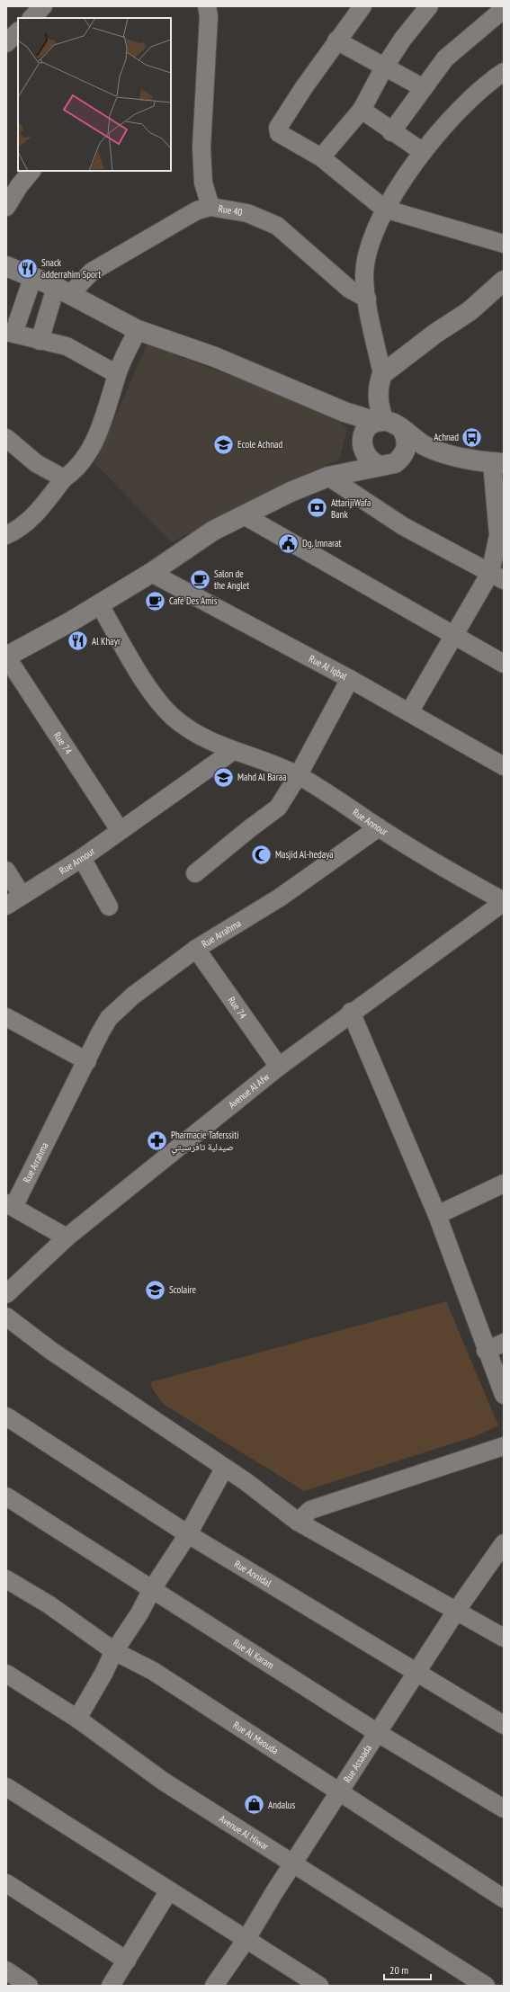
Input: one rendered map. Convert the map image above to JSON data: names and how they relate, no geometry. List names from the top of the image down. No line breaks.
{"streets":{"street":["Rue 40","Rue Al Iqbal","Rue 74","Rue Annour","Rue Arrahma","Avenue Al Afw","Rue Annidal","Rue Al Karam","Rue Al Maouda","Rue Assaada","Avenue Al Hiwar"]},"crossings":[["Rue 74","Rue Annour"],["Rue 74","Rue Arrahma"],["Rue 74","Avenue Al Afw"],["Rue Annour","Rue Arrahma"],["Rue Annour","Avenue Al Afw"],["Rue Annidal","Rue Assaada"],["Rue Al Karam","Rue Assaada"],["Rue Al Maouda","Rue Assaada"],["Rue Assaada","Avenue Al Hiwar"]],"places":{"restaurant":["Snack adderrahim Sport","Al Khayr"],"bus stop":["Achnad"],"school or university":["Ecole Achnad","Mahd Al Baraa","Scolaire"],"bank":["AttarijiWafa Bank"],"public building":["Dg. lmnarat"],"cafe":["Salon de the Anglet","Café Des Amis"],"mosque":["Masjid Al-hedaya"],"pharmacy":["Pharmacie Taferssiti صيدلية تافرسيتي"],"shop":["Andalus"]},"scale_bar":"20 m"}
